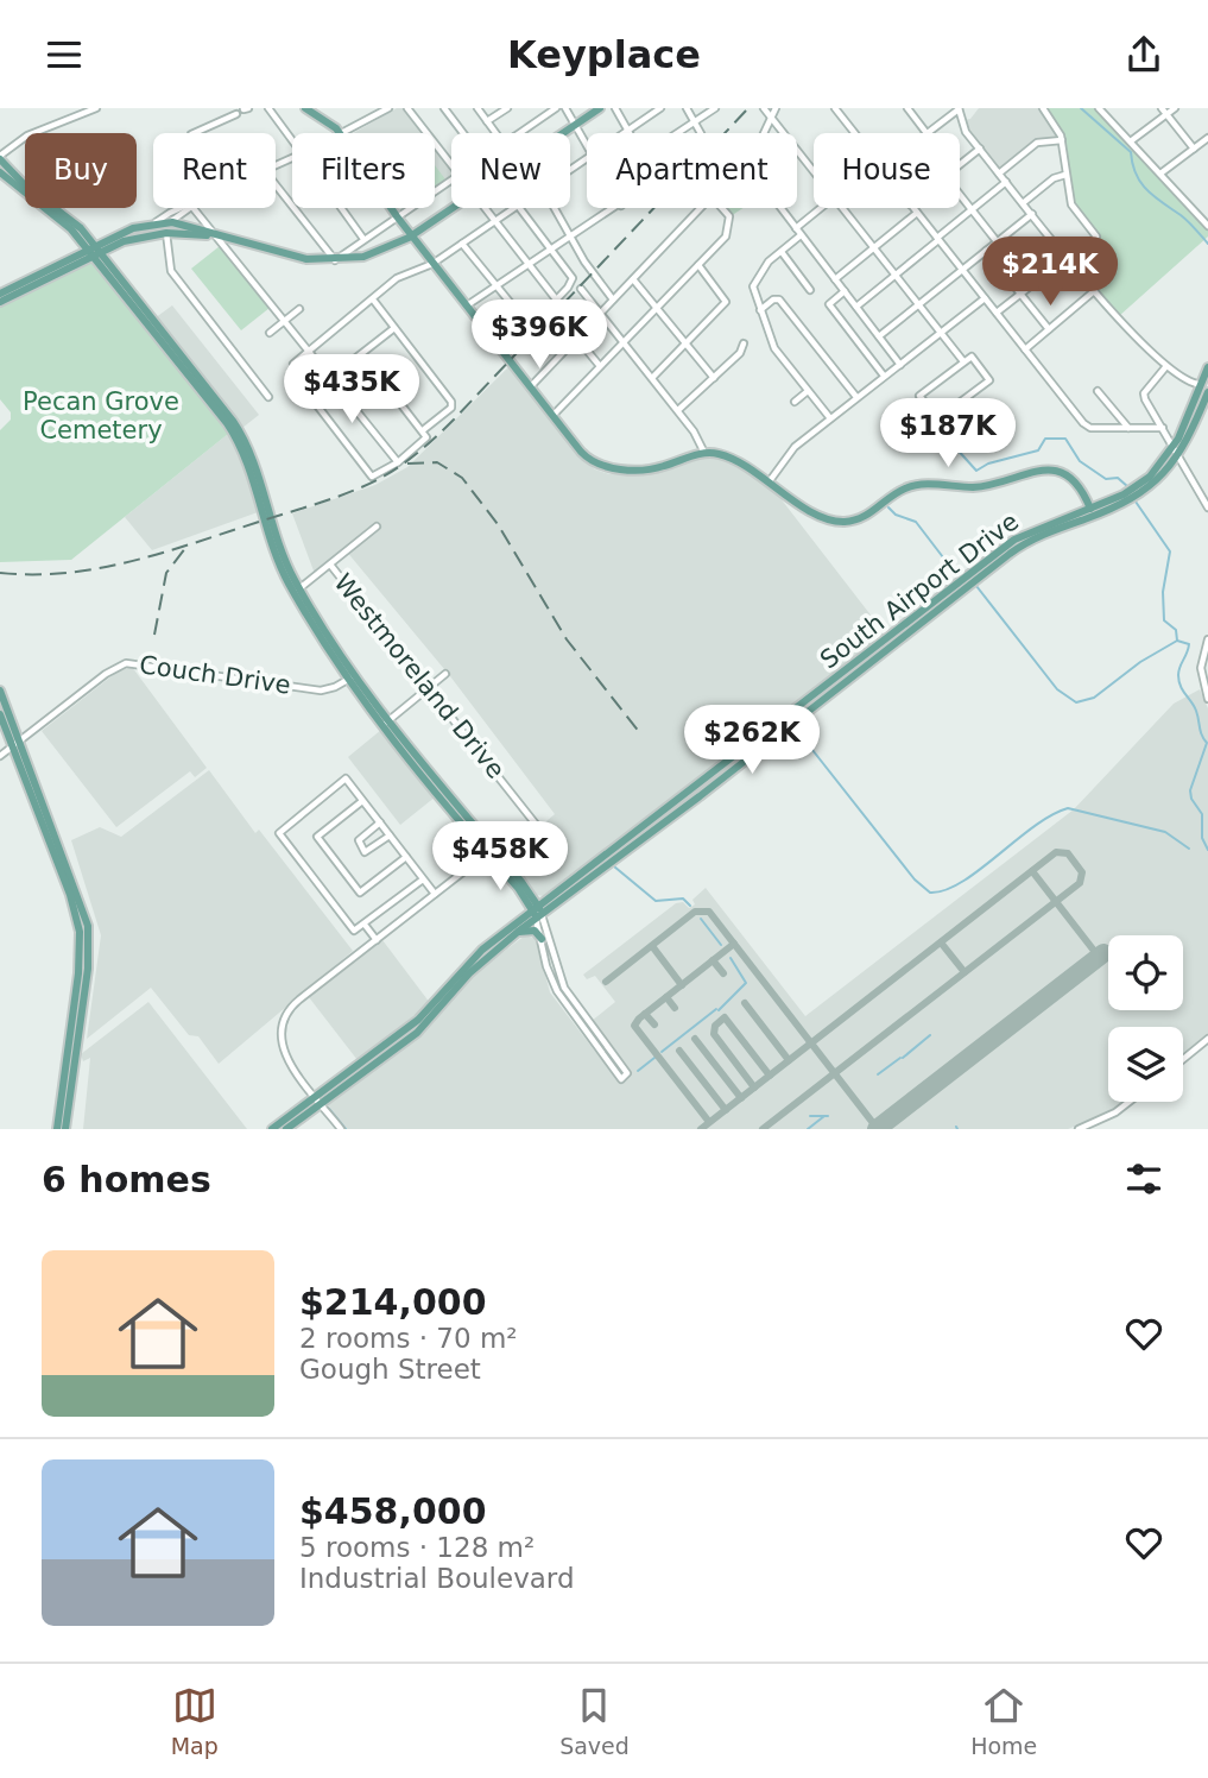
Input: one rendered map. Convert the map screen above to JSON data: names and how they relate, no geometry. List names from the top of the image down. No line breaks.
{"streets":{"main road":["South Airport Drive"],"street":["Couch Drive","Westmoreland Drive"]},"parks":["Pecan Grove Cemetery"],"page":{"header":"Keyplace","chip":["Buy","Rent","Filters","New","Apartment","House"],"price":["$214K","$396K","$435K","$187K","$262K","$458K"],"heading":"6 homes","list":[{"name":"$214,000","note":"2 rooms · 70 m² · Gough Street"},{"name":"$458,000","note":"5 rooms · 128 m² · Industrial Boulevard"}],"tabs":["Map","Saved","Home"]}}
